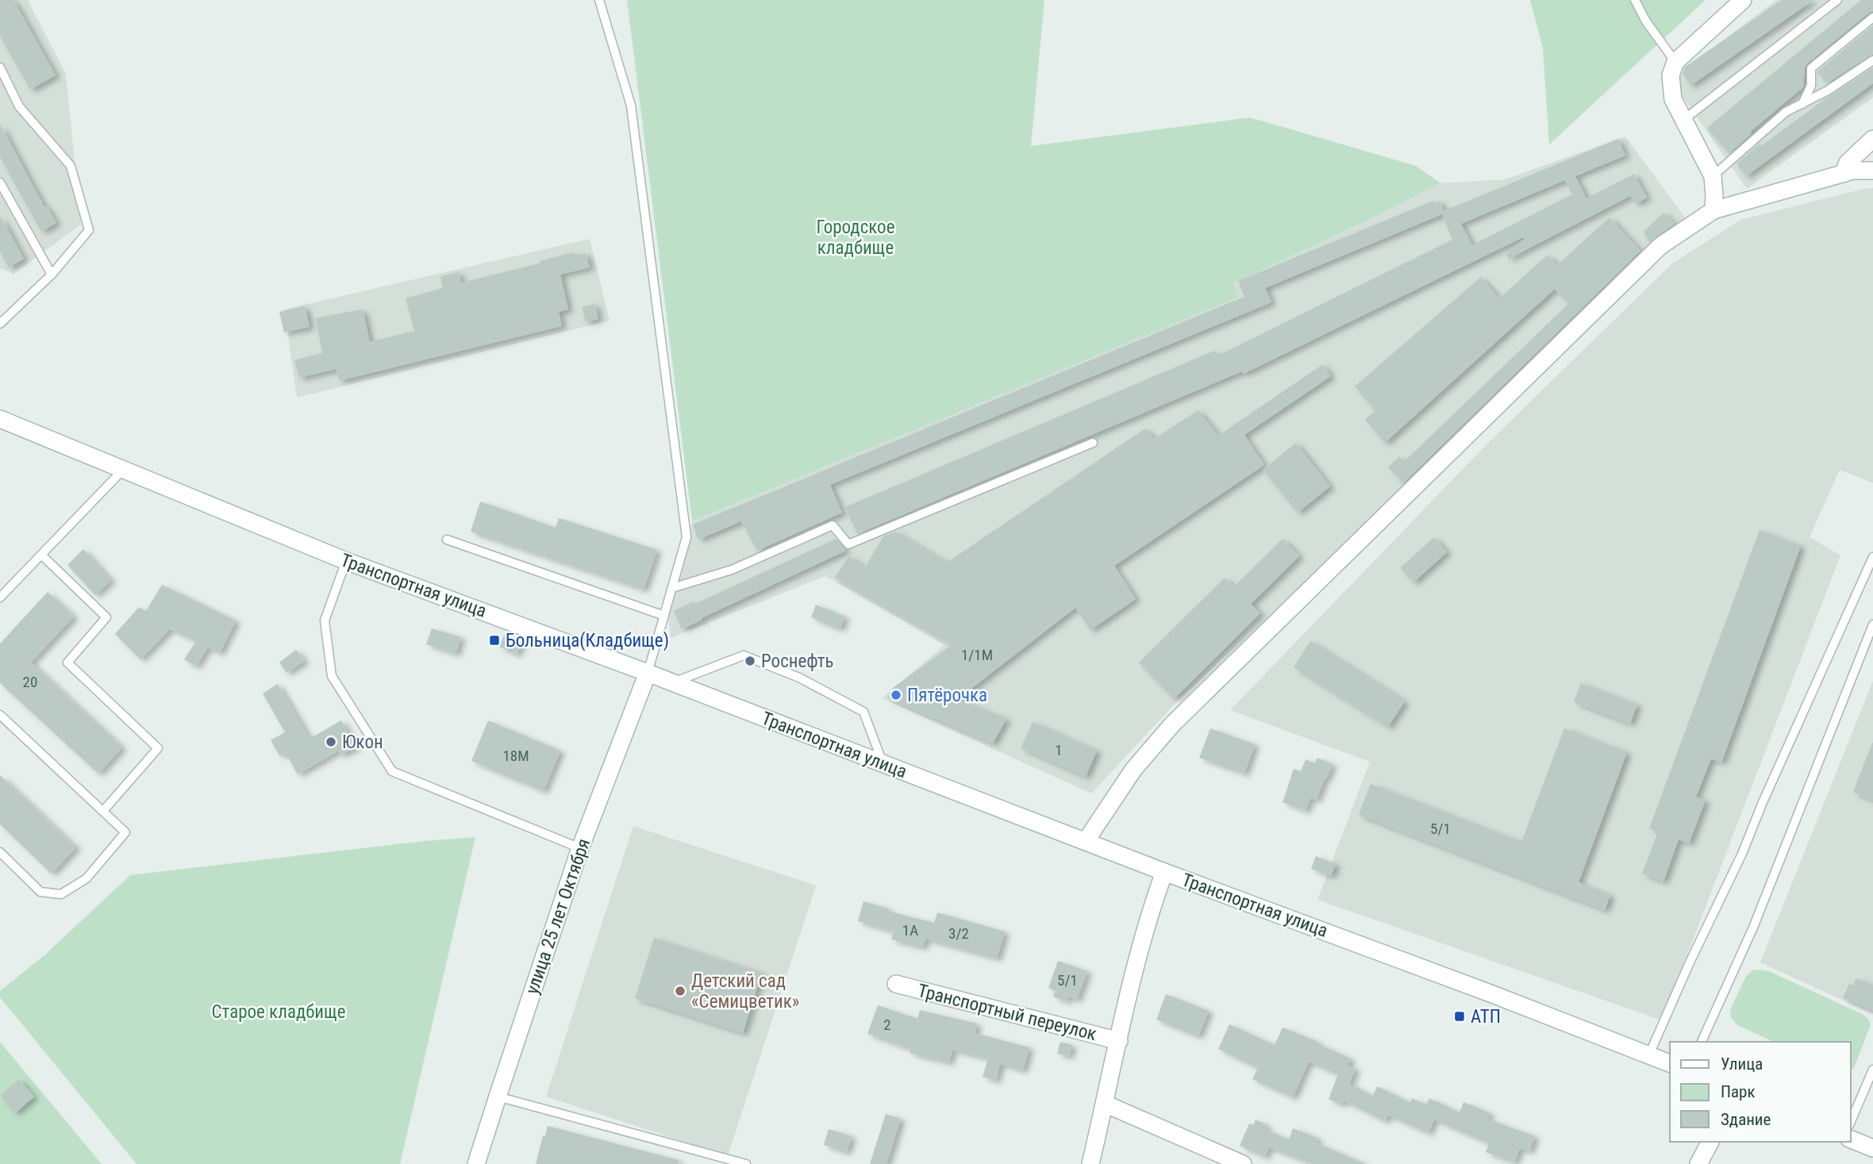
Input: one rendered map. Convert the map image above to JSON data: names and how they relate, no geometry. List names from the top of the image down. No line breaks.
{"streets":{"street":["Транспортная улица","улица 25 лет Октября","Транспортный переулок"]},"crossings":[["Транспортная улица","улица 25 лет Октября"]],"parks":["Городское кладбище","Старое кладбище"],"places":{"transit":["Больница(Кладбище)","АТП"],"other":["Роснефть","Пятёрочка","Юкон","Детский сад «Семицветик»"]},"house_numbers":["1/1М","20","1","18М","5/1","1А","3/2","5/1","2"],"legend":["Улица","Парк","Здание"]}
